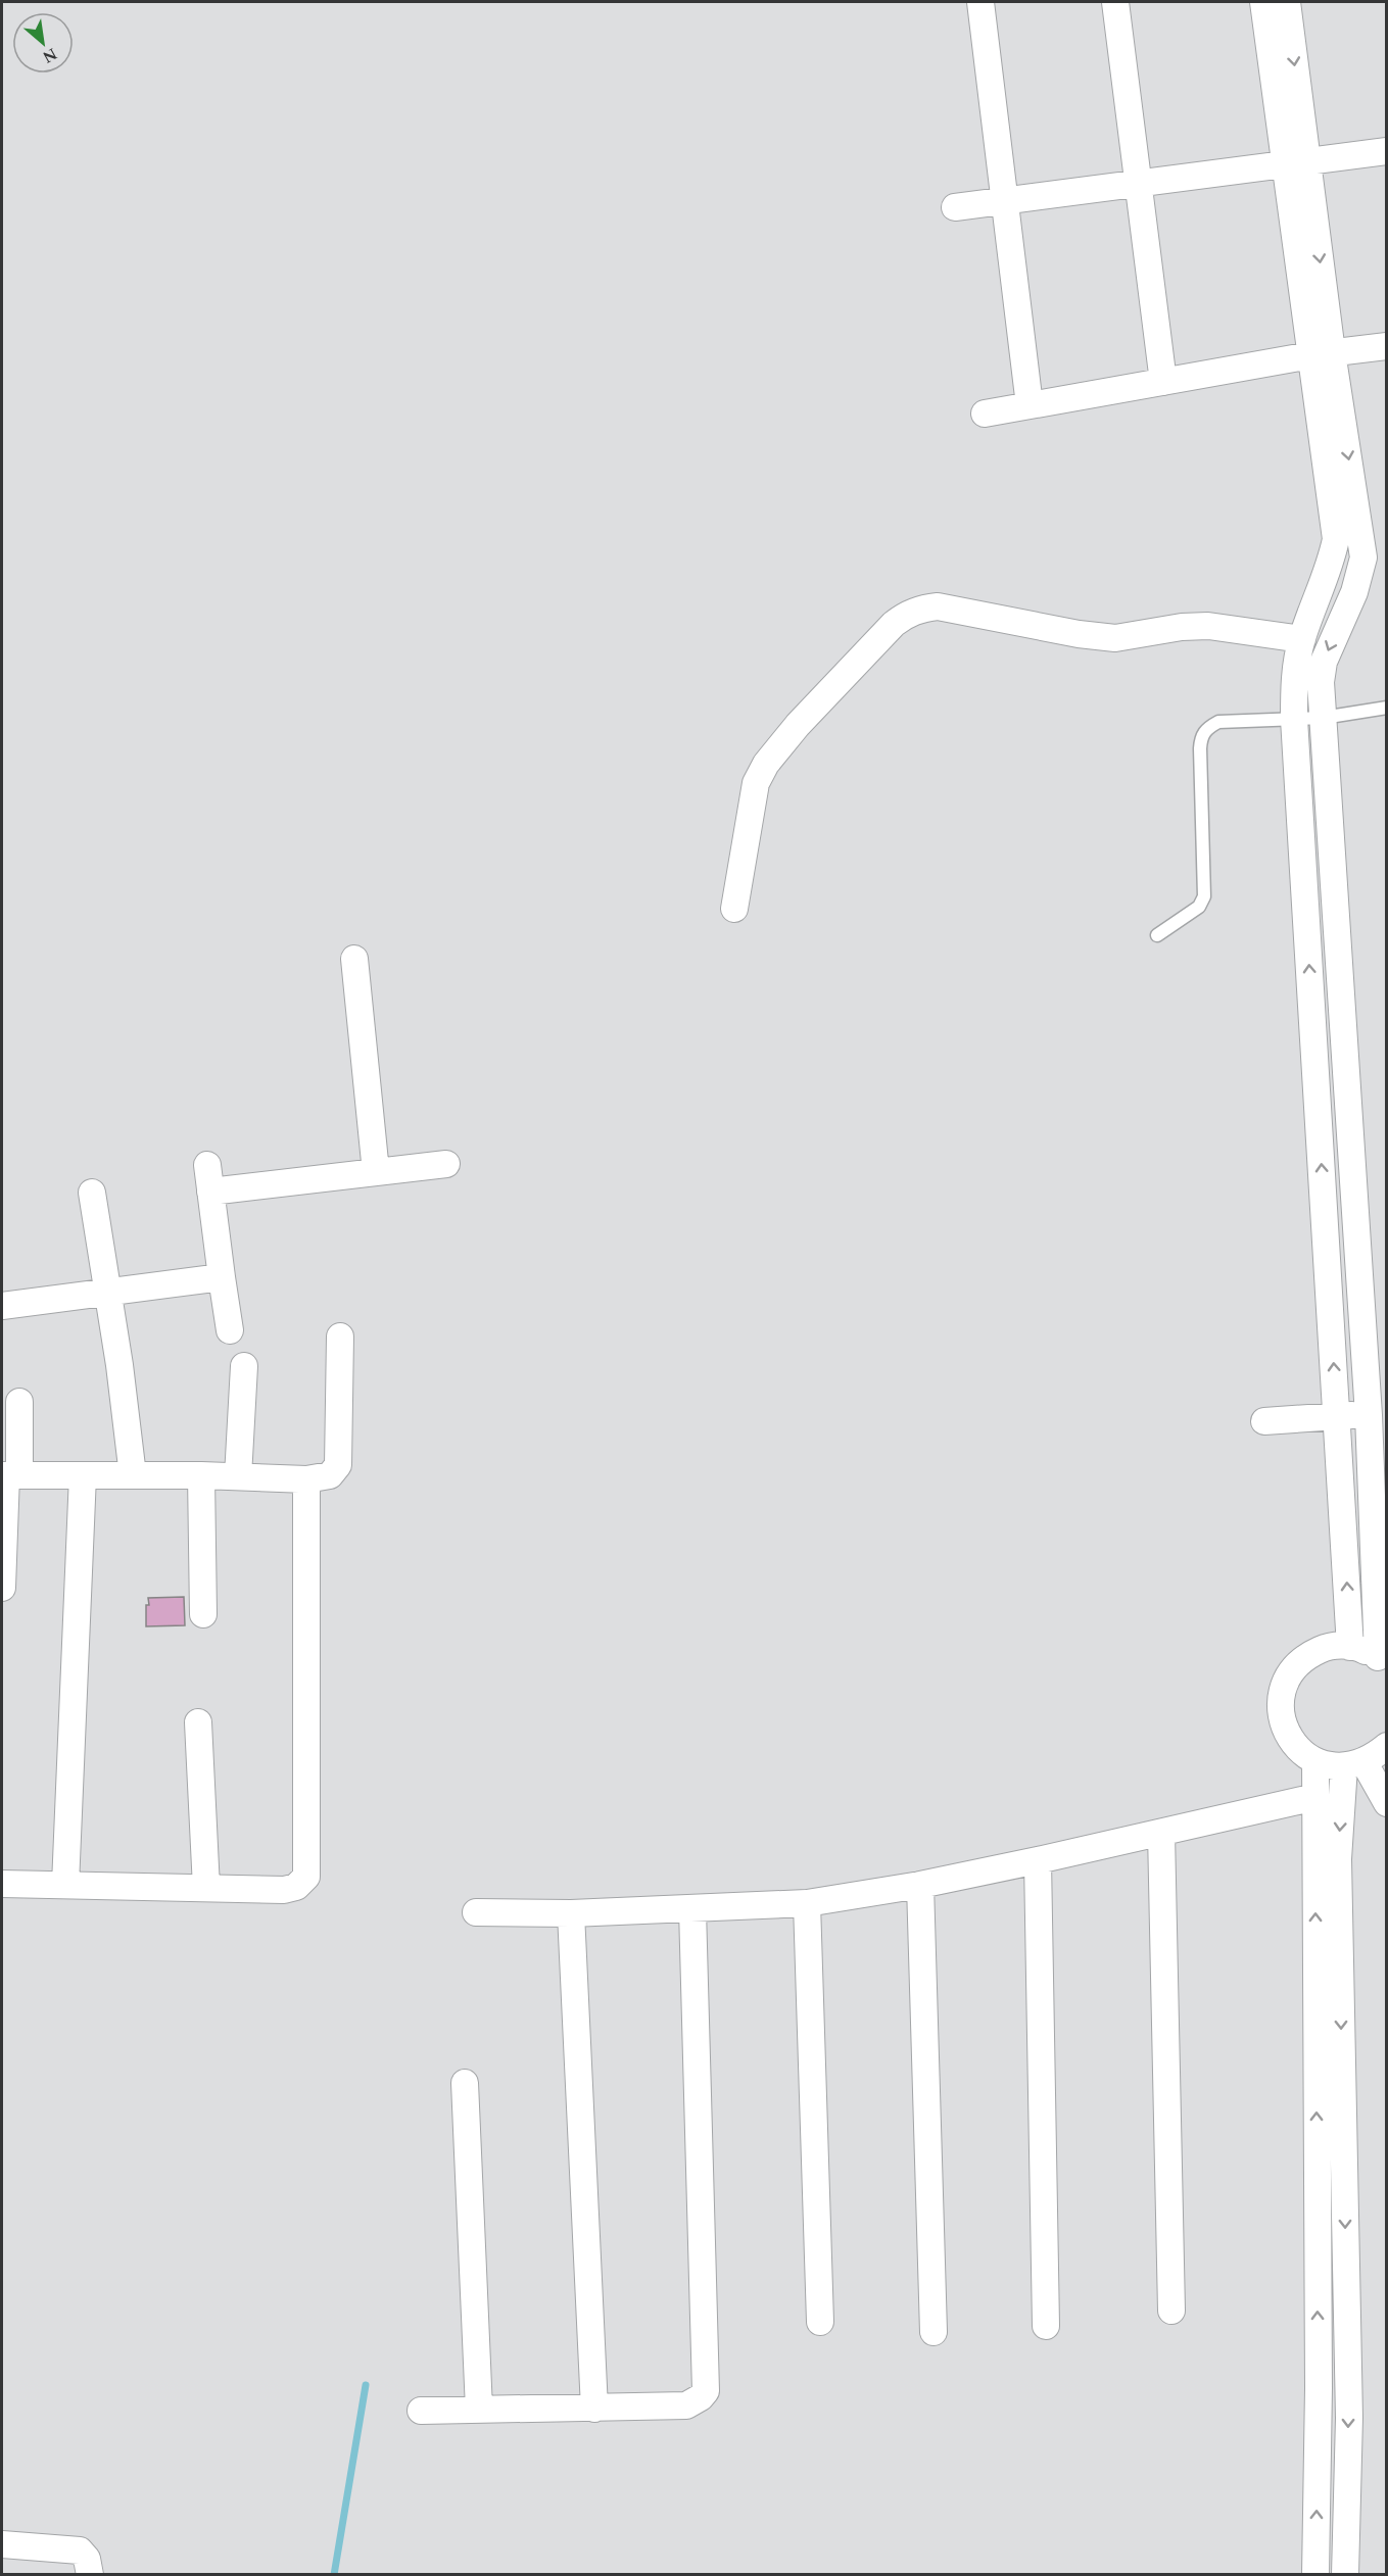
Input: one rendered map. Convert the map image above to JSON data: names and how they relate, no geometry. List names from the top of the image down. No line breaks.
{"north":"bottom right"}
